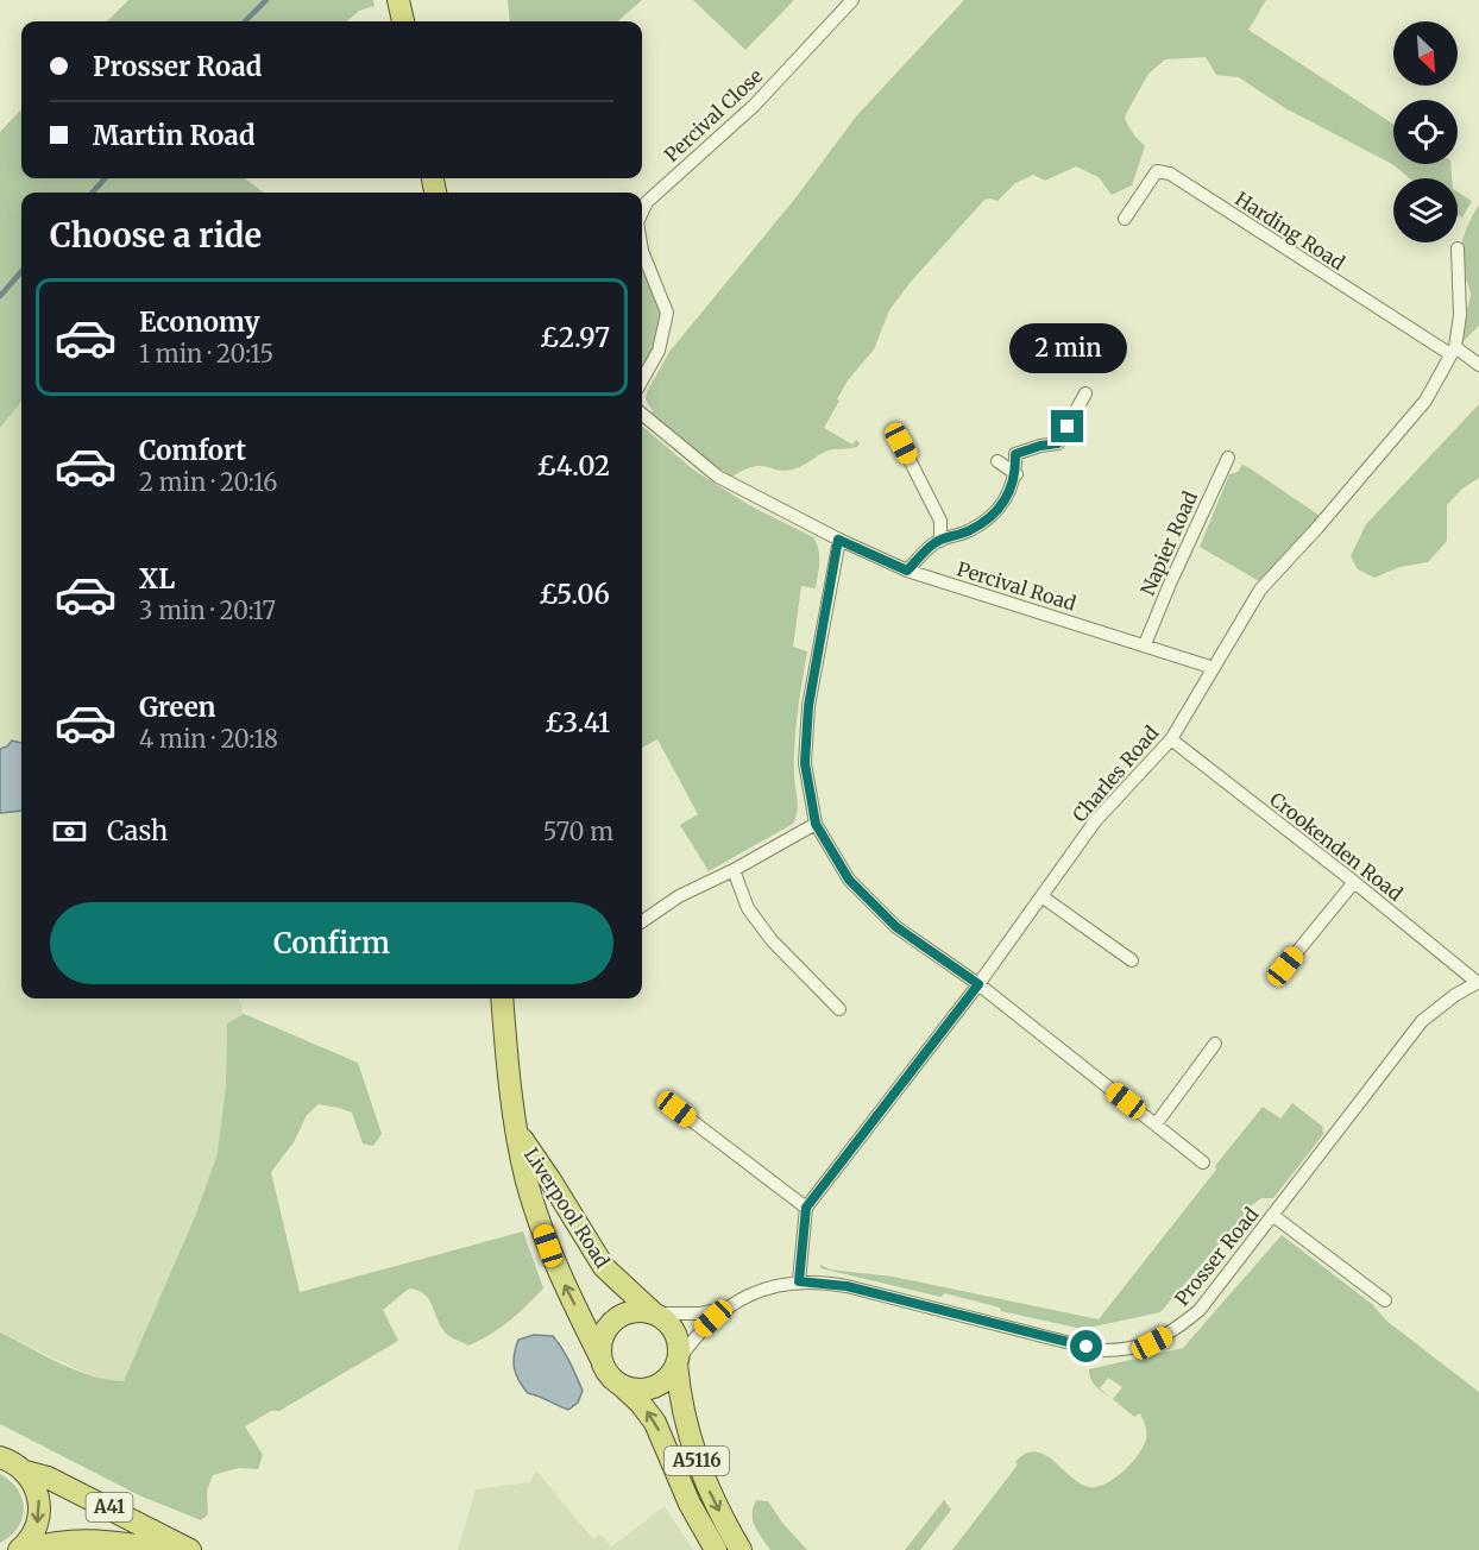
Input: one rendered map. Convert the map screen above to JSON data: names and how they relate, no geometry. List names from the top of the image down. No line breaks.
{"streets":{"highway":["Liverpool Road","A5116","A41"],"street":["Percival Close","Harding Road","Napier Road","Percival Road","Charles Road","Crookenden Road","Prosser Road"]},"crossings":[["Harding Road","Charles Road"],["Napier Road","Percival Road"],["Percival Road","Charles Road"],["Charles Road","Crookenden Road"],["Crookenden Road","Prosser Road"],["Liverpool Road","Prosser Road"],["Liverpool Road","A5116"],["Prosser Road","A5116"]],"north":"bottom right","page":{"banner":["Prosser Road","Martin Road"],"heading":"Choose a ride","list":[{"name":"Economy","note":"1 min · 20:15","value":"£2.97"},{"name":"Comfort","note":"2 min · 20:16","value":"£4.02"},{"name":"XL","note":"3 min · 20:17","value":"£5.06"},{"name":"Green","note":"4 min · 20:18","value":"£3.41"}],"bubble":"2 min","pay":["Cash","570 m"],"buttons":"Confirm"}}
